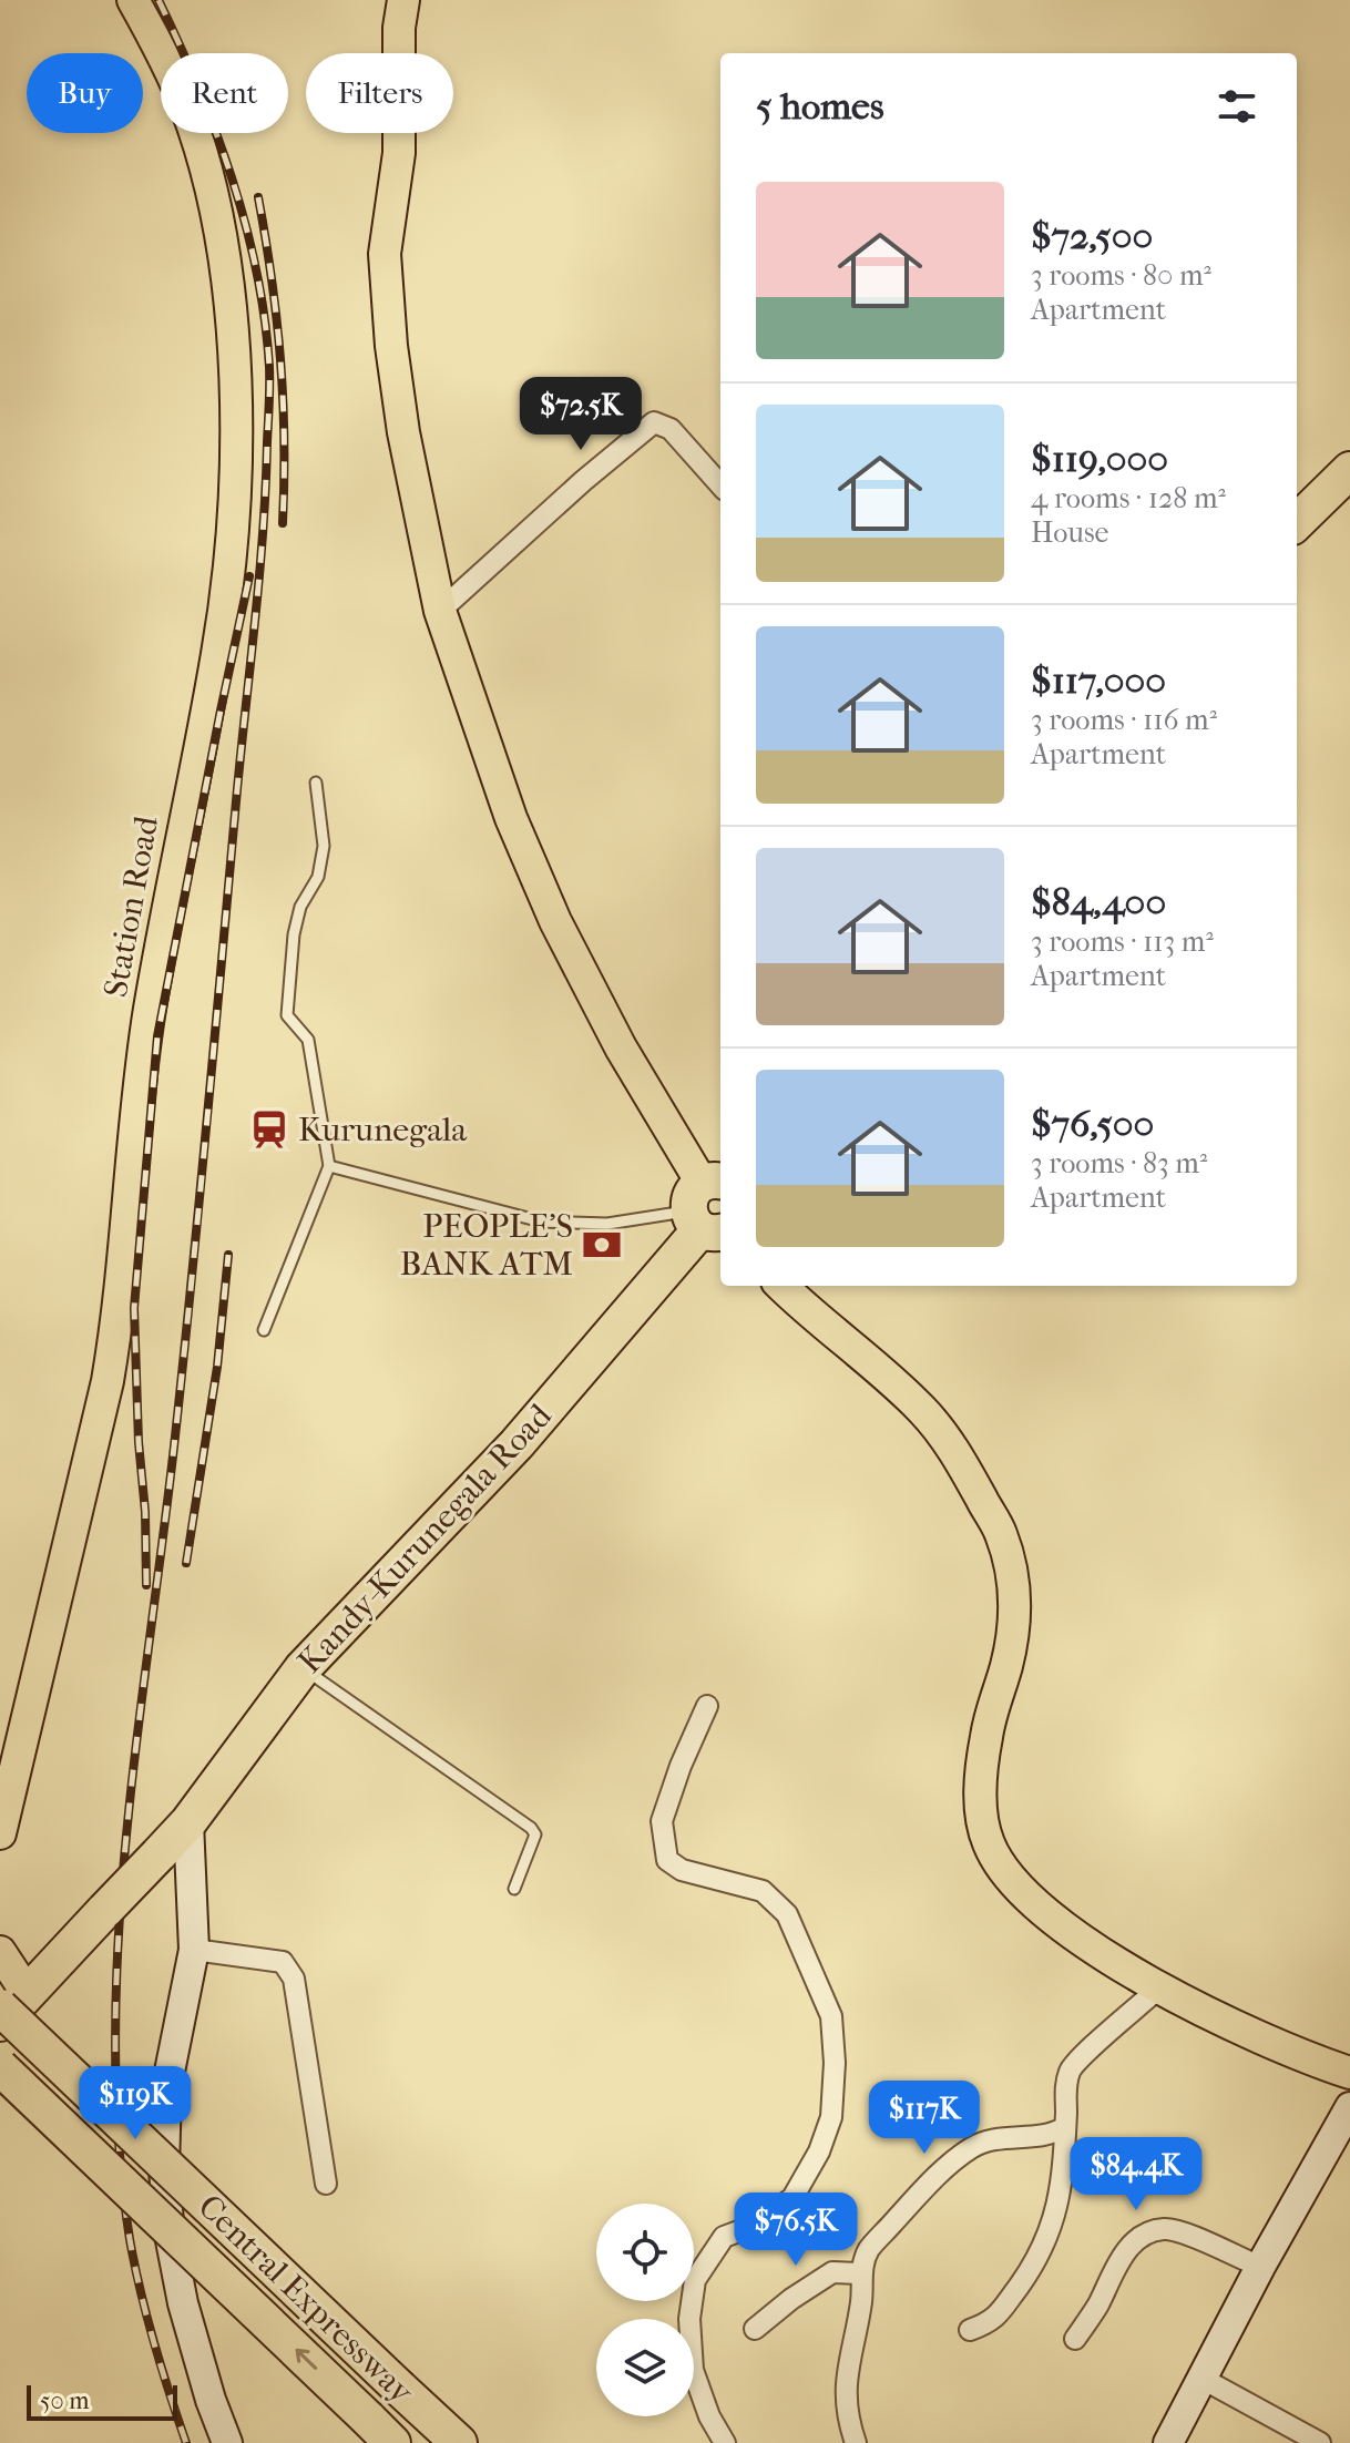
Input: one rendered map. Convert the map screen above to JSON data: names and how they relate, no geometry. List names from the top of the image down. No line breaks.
{"streets":{"highway":["Kandy-Kurunegala Road","Central Expressway"],"main road":["Station Road"]},"crossings":[["Kandy-Kurunegala Road","Central Expressway"]],"places":{"station":["Kurunegala"],"bank":["PEOPLE'S BANK ATM"]},"scale_bar":"50 m","page":{"chip":["Buy","Rent","Filters"],"heading":"5 homes","list":[{"name":"$72,500","note":"3 rooms · 80 m² · Apartment"},{"name":"$119,000","note":"4 rooms · 128 m² · House"},{"name":"$117,000","note":"3 rooms · 116 m² · Apartment"},{"name":"$84,400","note":"3 rooms · 113 m² · Apartment"},{"name":"$76,500","note":"3 rooms · 83 m² · Apartment"}],"price":["$72.5K","$119K","$117K","$84.4K","$76.5K"],"scale":"50 m"}}
